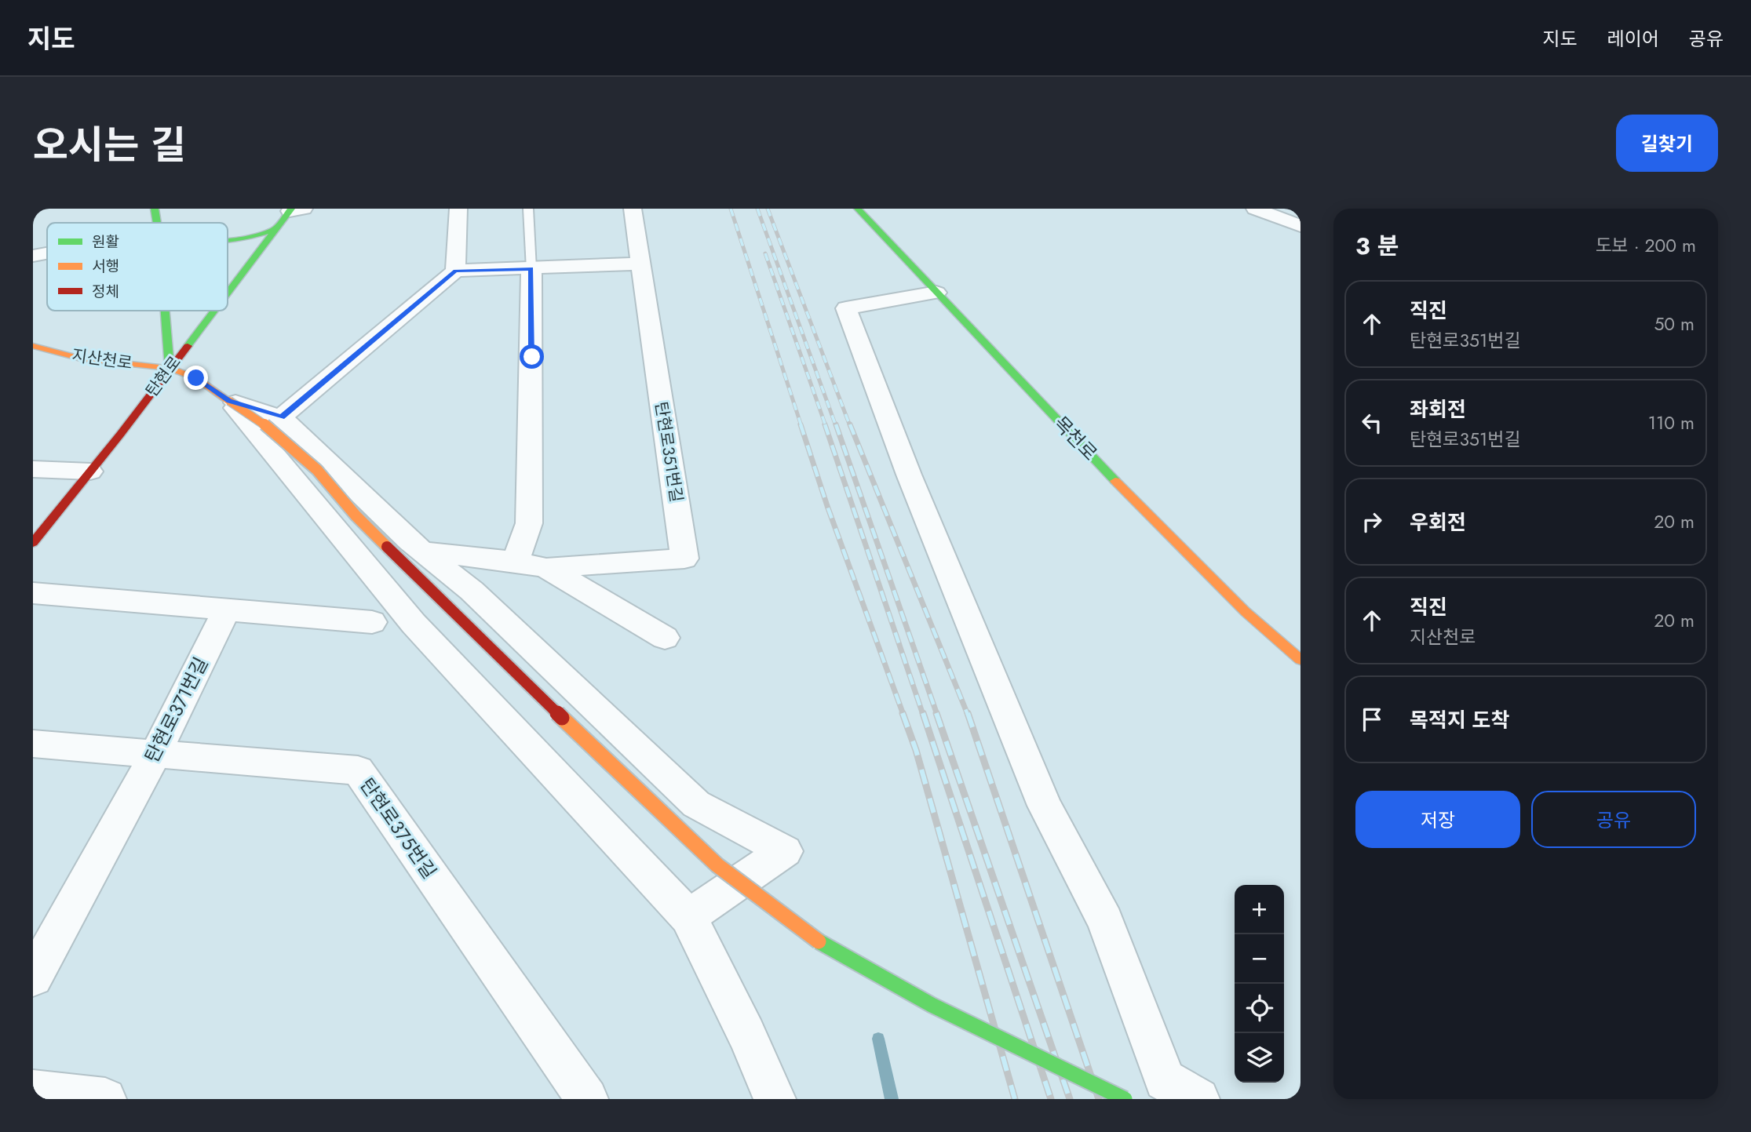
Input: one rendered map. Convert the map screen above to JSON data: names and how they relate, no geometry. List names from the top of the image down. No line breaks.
{"streets":{"street":["지산천로","탄현로","목천로","탄현로351번길","탄현로371번길","탄현로375번길"]},"crossings":[["지산천로","탄현로"],["탄현로371번길","탄현로375번길"]],"legend":["원활","서행","정체"],"page":{"header":"지도","nav":["지도","레이어","공유"],"title":"오시는 길","buttons":["길찾기",["저장","공유"]],"heading":["3 분","도보 · 200 m"],"list":[["직진","탄현로351번길","50 m"],["좌회전","탄현로351번길","110 m"],["우회전","20 m"],["직진","지산천로","20 m"],"목적지 도착"],"map_buttons":["+","−"]}}
